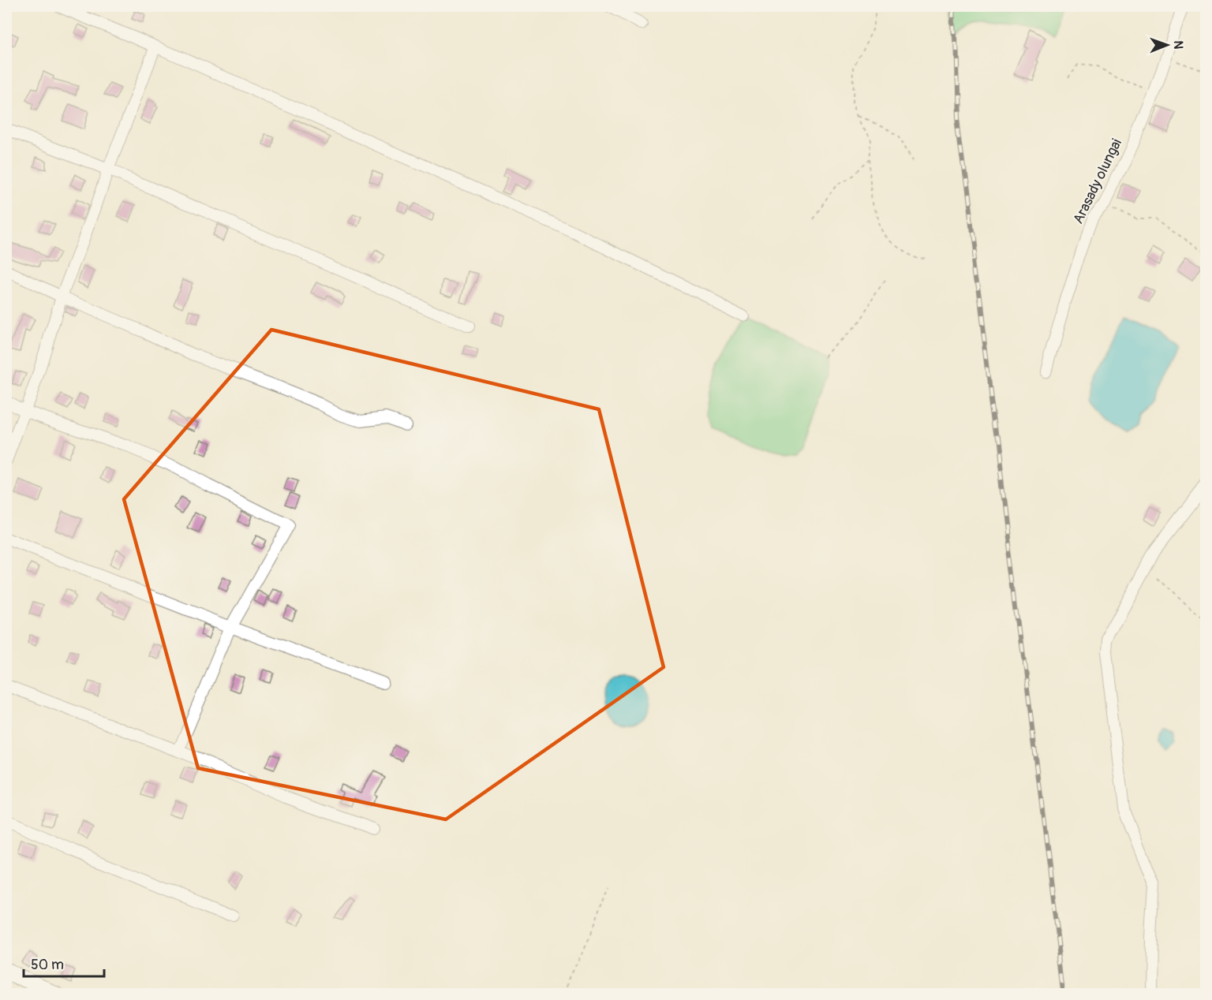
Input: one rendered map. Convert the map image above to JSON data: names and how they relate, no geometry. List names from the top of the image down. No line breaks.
{"streets":{"street":["Arasady olungai"]},"scale_bar":"50 m","north":"right"}
